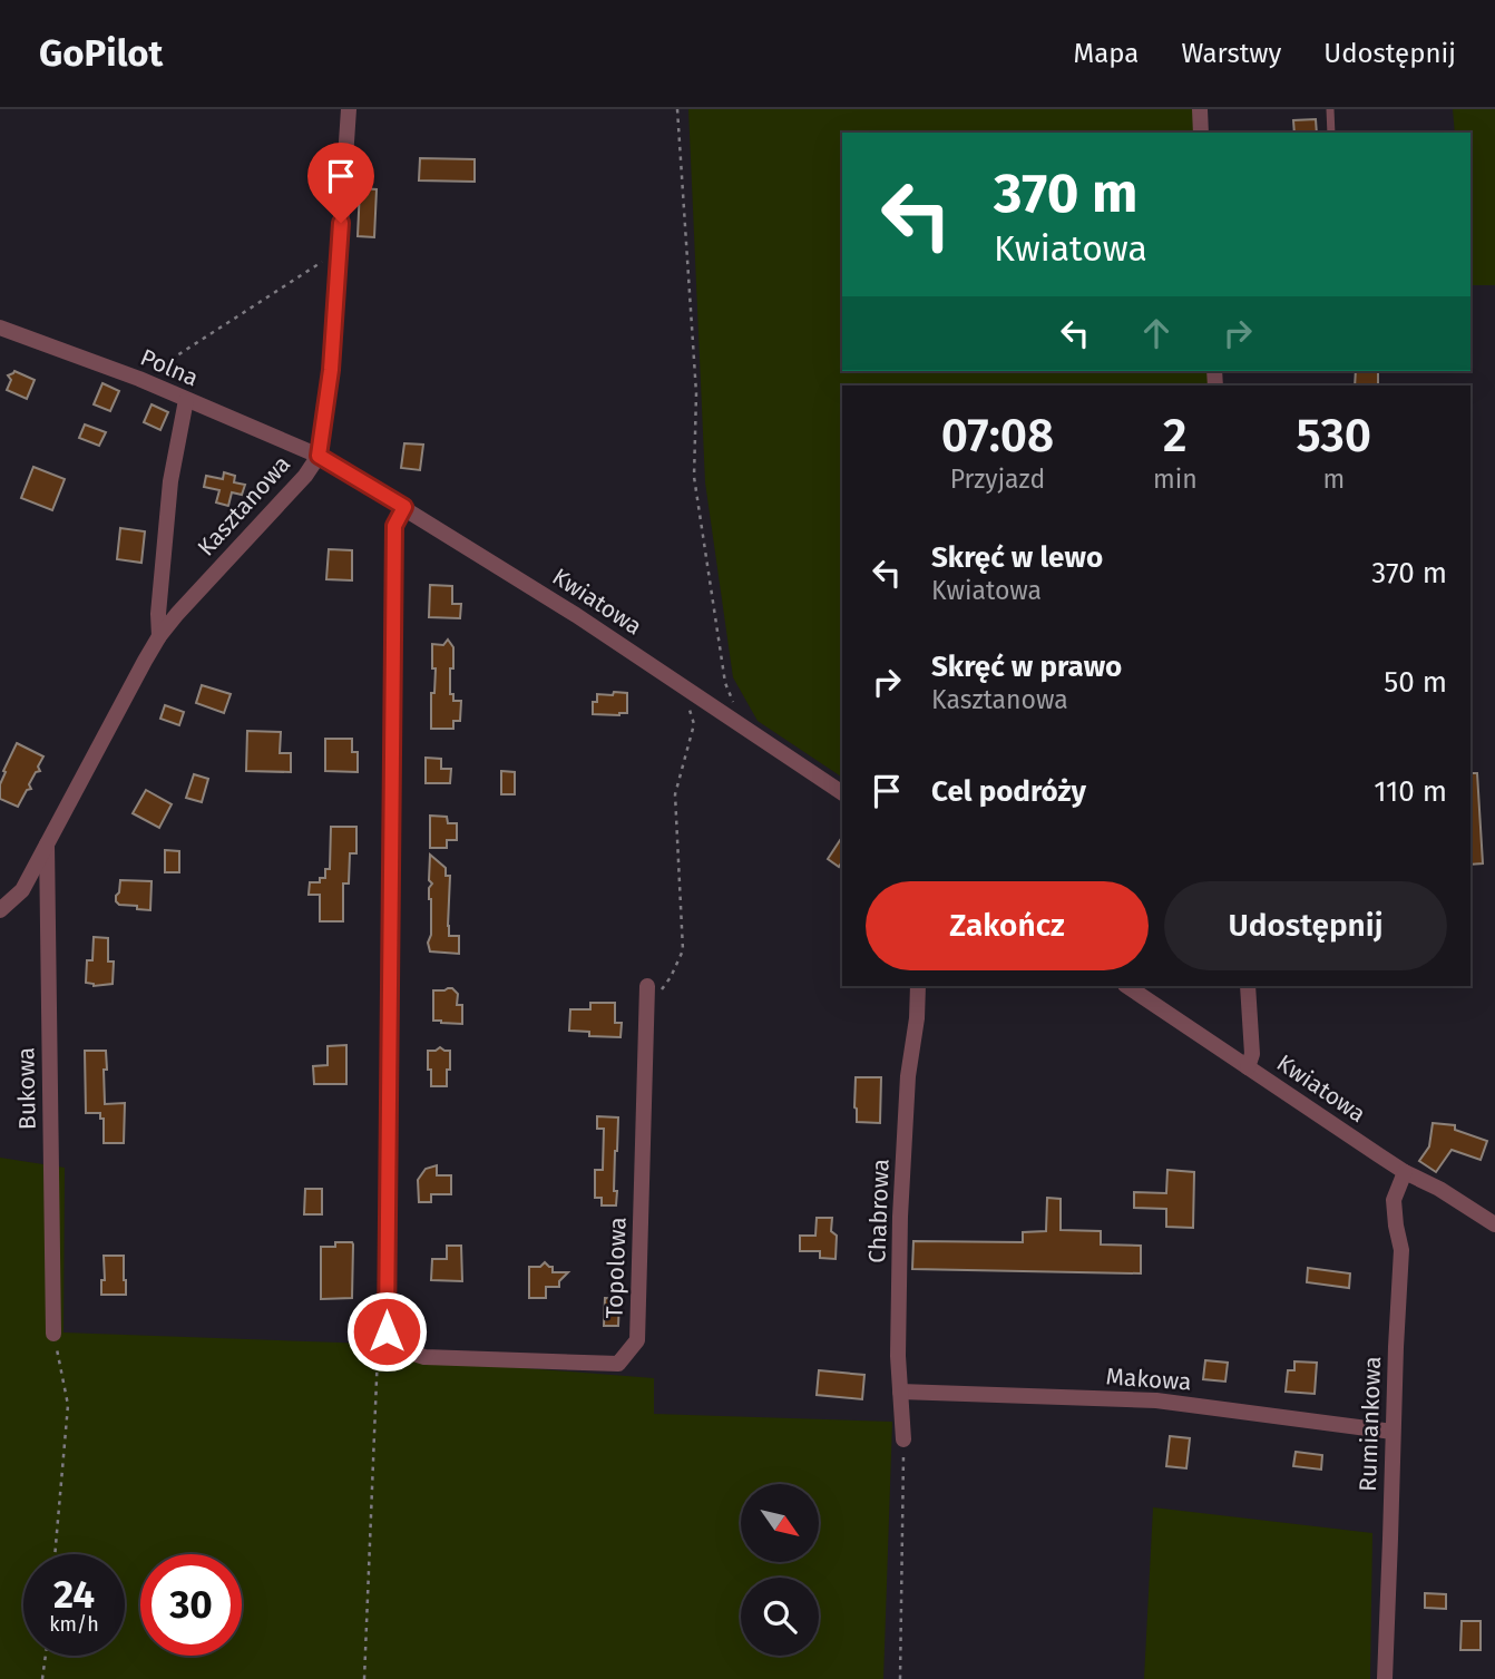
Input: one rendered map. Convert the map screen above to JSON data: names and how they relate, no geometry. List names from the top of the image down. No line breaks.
{"streets":{"street":["Polna","Kasztanowa","Kwiatowa","Bukowa","Chabrowa","Topolowa","Makowa","Rumiankowa"]},"crossings":[["Polna","Kasztanowa"],["Polna","Kwiatowa"],["Kasztanowa","Kwiatowa"],["Kasztanowa","Bukowa"],["Kwiatowa","Rumiankowa"],["Chabrowa","Makowa"],["Makowa","Rumiankowa"]],"north":"bottom right","page":{"header":"GoPilot","nav":["Mapa","Warstwy","Udostępnij"],"turn":["370 m","Kwiatowa"],"eta":["07:08","Przyjazd","2","min","530","m"],"list":[{"name":"Skręć w lewo","note":"Kwiatowa","value":"370 m"},{"name":"Skręć w prawo","note":"Kasztanowa","value":"50 m"},{"name":"Cel podróży","value":"110 m"}],"buttons":["Zakończ","Udostępnij"],"speed":"24 km/h","limit":"30"}}
